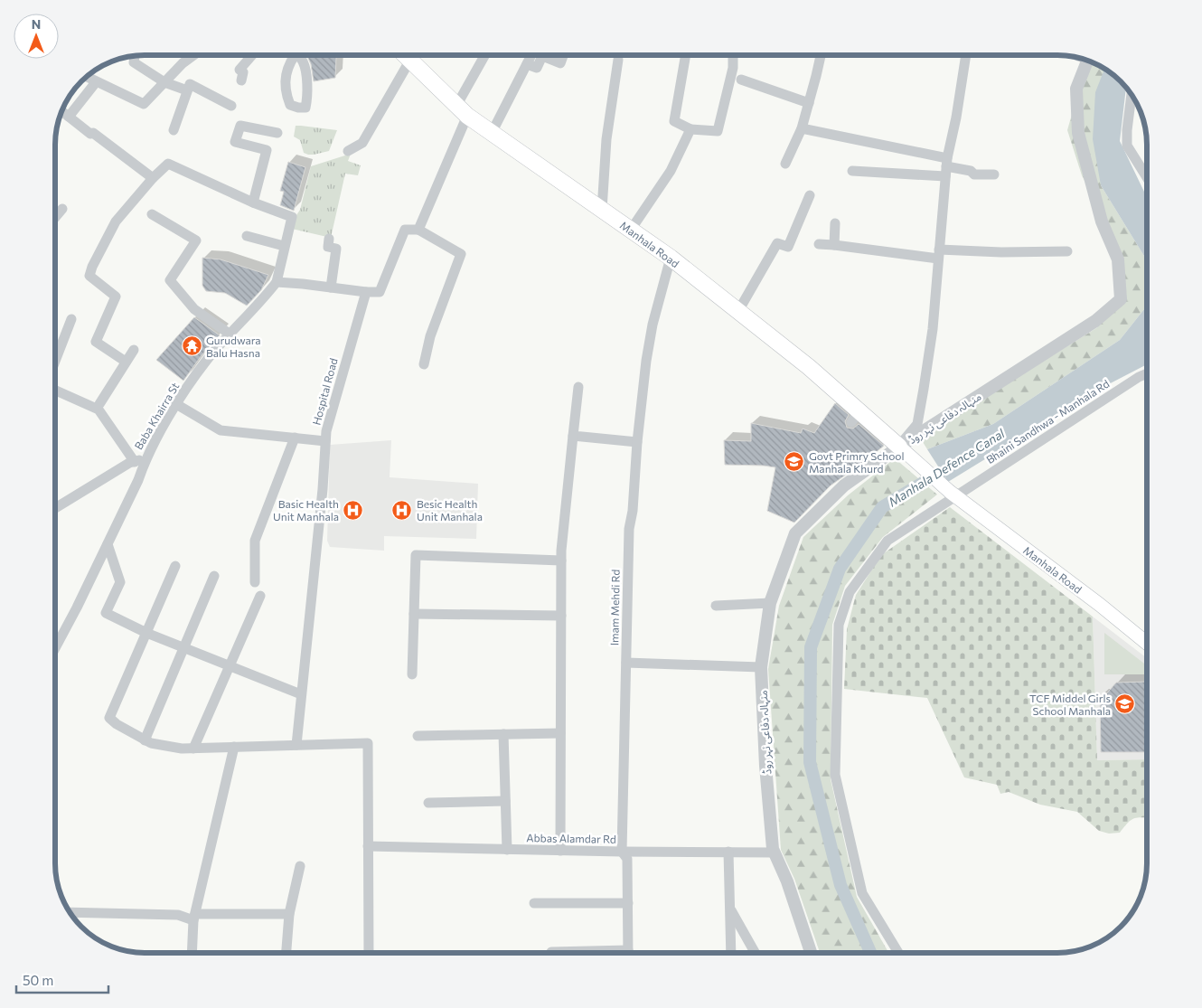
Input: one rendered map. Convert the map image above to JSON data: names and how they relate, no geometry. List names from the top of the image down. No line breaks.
{"streets":{"main road":["Manhala Road"],"street":["Hospital Road","Baba Khairra St","منہالہ دفاعی نہر روڈ","Bhaini Sandhwa - Manhala Rd","Imam Mehdi Rd","Abbas Alamdar Rd"]},"crossings":[["Manhala Road","منہالہ دفاعی نہر روڈ"],["Manhala Road","Bhaini Sandhwa - Manhala Rd"],["Manhala Road","Imam Mehdi Rd"],["منہالہ دفاعی نہر روڈ","Abbas Alamdar Rd"],["Imam Mehdi Rd","Abbas Alamdar Rd"]],"water":["Manhala Defence Canal"],"places":{"temple":["Gurudwara Balu Hasna"],"school or university":["Govt Primry School Manhala Khurd","TCF Middel Girls School Manhala"],"hospital":["Basic Health Unit Manhala","Besic Health Unit Manhala"]},"scale_bar":"50 m","north":"top"}
